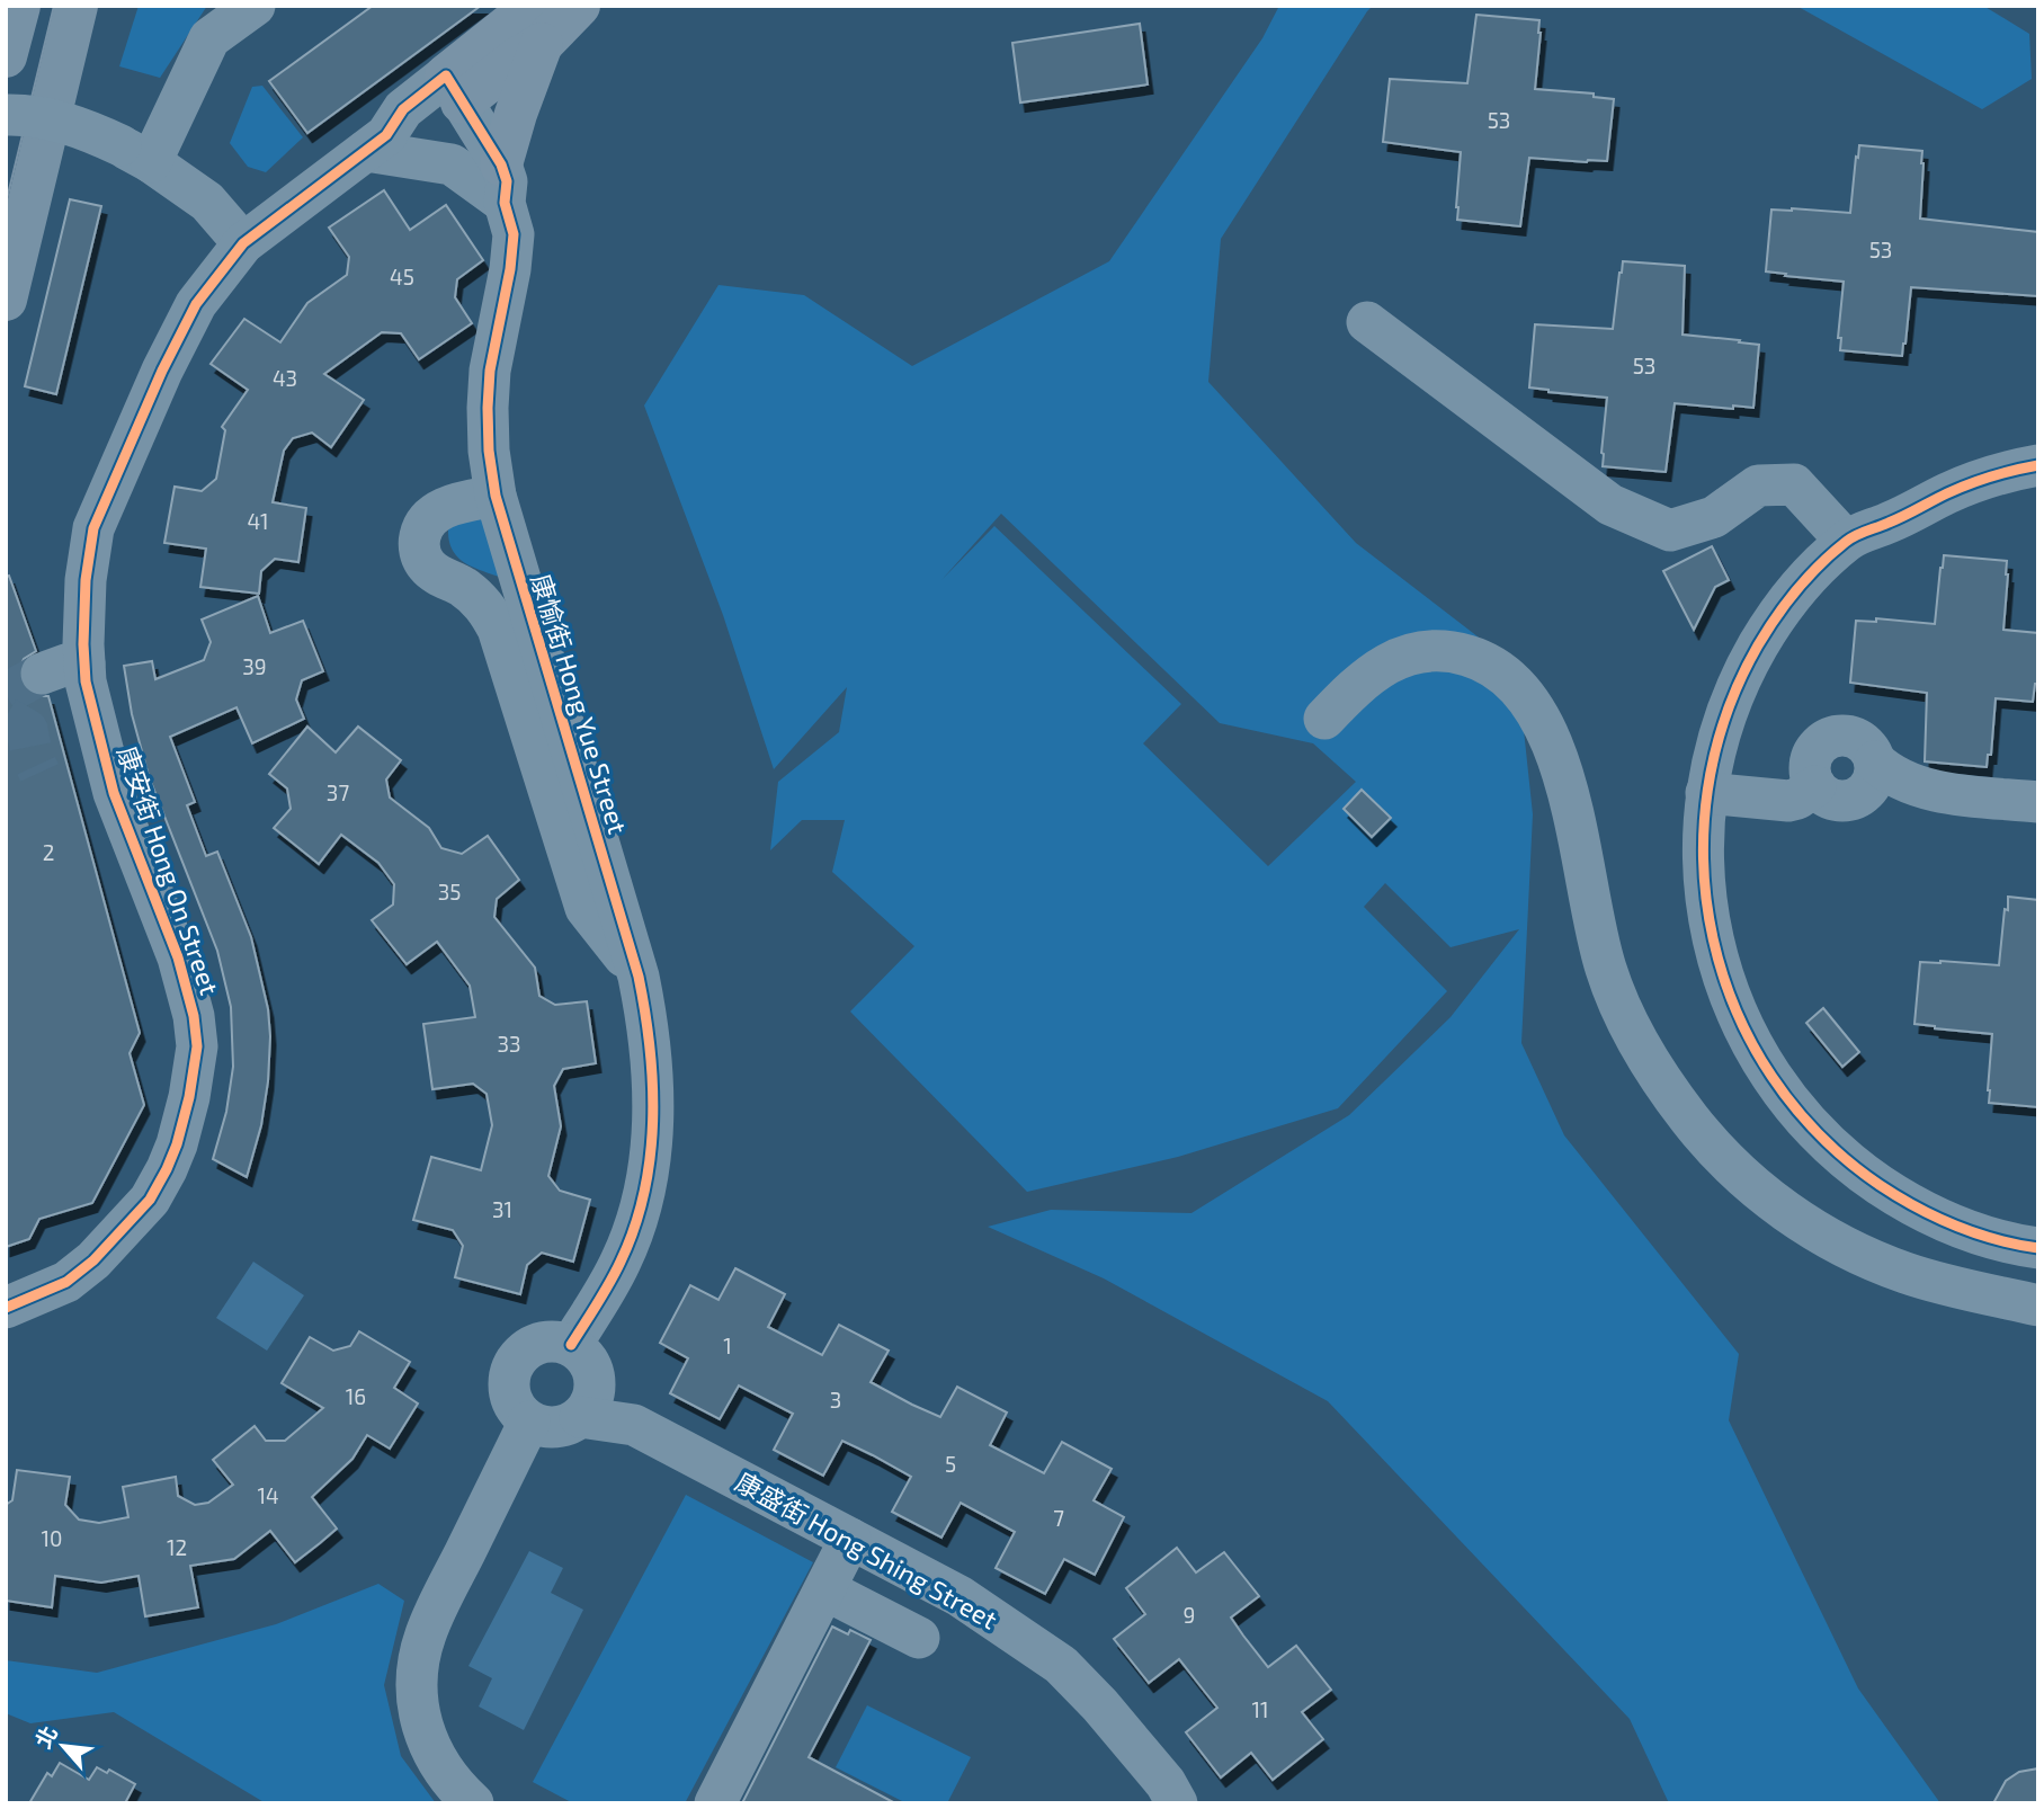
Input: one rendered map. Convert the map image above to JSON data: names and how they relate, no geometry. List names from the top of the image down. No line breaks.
{"streets":{"street":["康愉街 Hong Yue Street","康安街 Hong On Street","康盛街 Hong Shing Street"]},"crossings":[["康愉街 Hong Yue Street","康安街 Hong On Street"],["康愉街 Hong Yue Street","康盛街 Hong Shing Street"]],"house_numbers":["53","53","45","53","43","41","39","37","2","35","33","31","1","16","3","5","14","7","10","12","9","11"],"north":"top left"}
